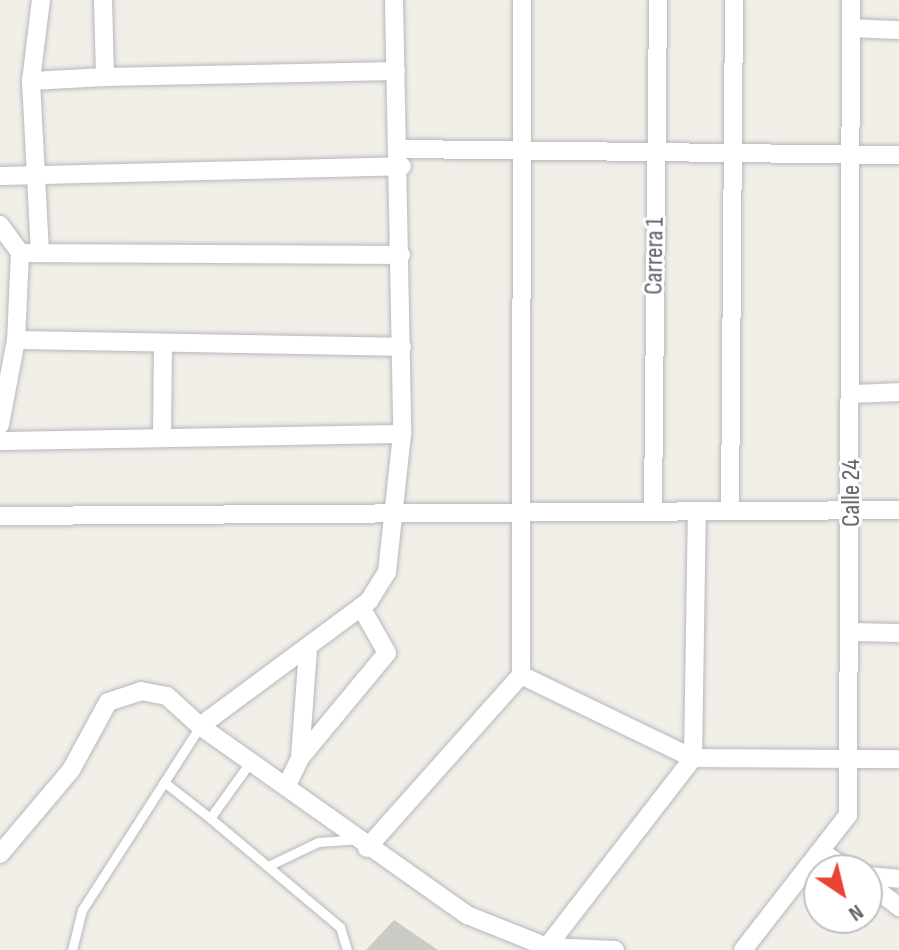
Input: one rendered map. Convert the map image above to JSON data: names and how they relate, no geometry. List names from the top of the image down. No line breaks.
{"streets":{"street":["Carrera 1","Calle 24"]},"north":"bottom right"}
